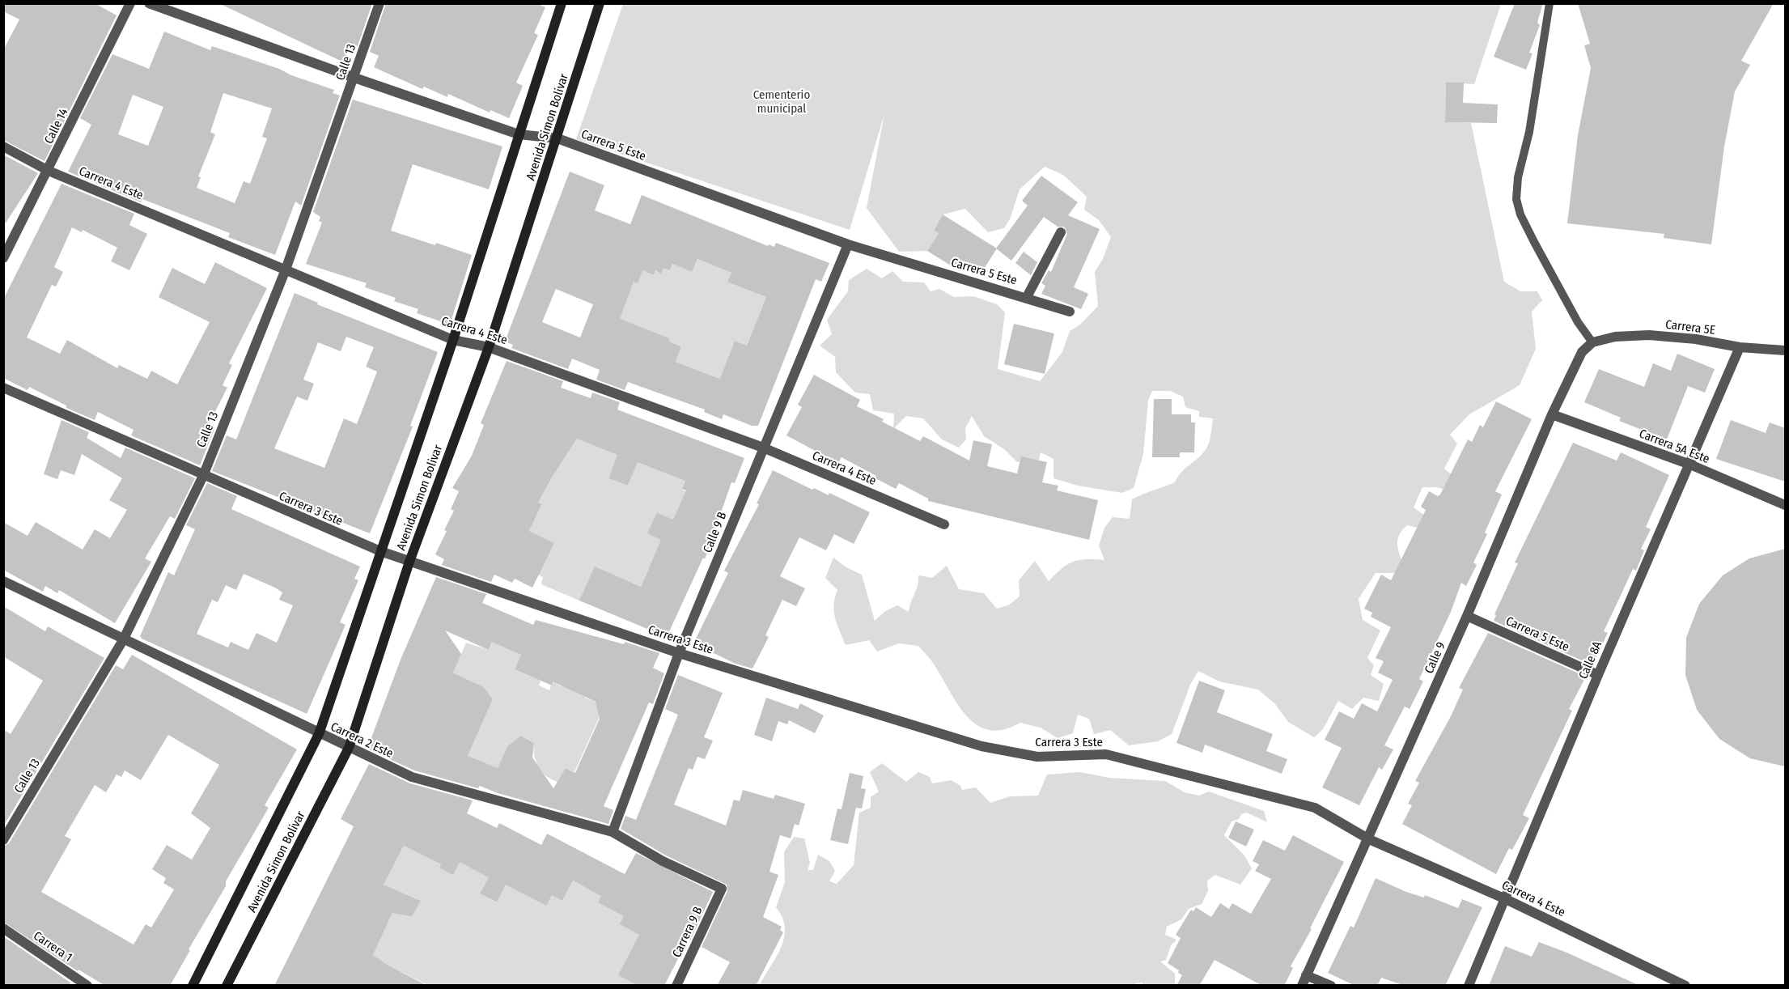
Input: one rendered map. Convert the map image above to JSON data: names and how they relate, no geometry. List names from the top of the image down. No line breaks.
{"streets":{"main road":["Avenida Simon Bolivar"],"street":["Calle 13","Calle 14","Carrera 5 Este","Carrera 4 Este","Carrera 5E","Carrera 5A Este","Carrera 3 Este","Calle 9 B","Calle 9","Calle 8A","Carrera 2 Este","Carrera 9 B","Carrera 1"]},"crossings":[["Calle 13","Carrera 5 Este"],["Calle 13","Carrera 4 Este"],["Calle 13","Carrera 3 Este"],["Calle 13","Carrera 2 Este"],["Calle 14","Carrera 4 Este"],["Avenida Simon Bolivar","Carrera 5 Este"],["Avenida Simon Bolivar","Carrera 4 Este"],["Avenida Simon Bolivar","Carrera 3 Este"],["Avenida Simon Bolivar","Carrera 2 Este"],["Carrera 5 Este","Calle 9 B"],["Carrera 5 Este","Calle 9"],["Carrera 5 Este","Calle 8A"],["Carrera 4 Este","Carrera 3 Este"],["Carrera 4 Este","Calle 9 B"],["Carrera 4 Este","Calle 9"],["Carrera 4 Este","Calle 8A"],["Carrera 5E","Calle 9"],["Carrera 5E","Calle 8A"],["Carrera 5A Este","Calle 9"],["Carrera 5A Este","Calle 8A"],["Carrera 3 Este","Calle 9 B"],["Carrera 3 Este","Calle 9"],["Calle 9 B","Carrera 2 Este"],["Carrera 2 Este","Carrera 9 B"]],"parks":["Cementerio municipal"]}
